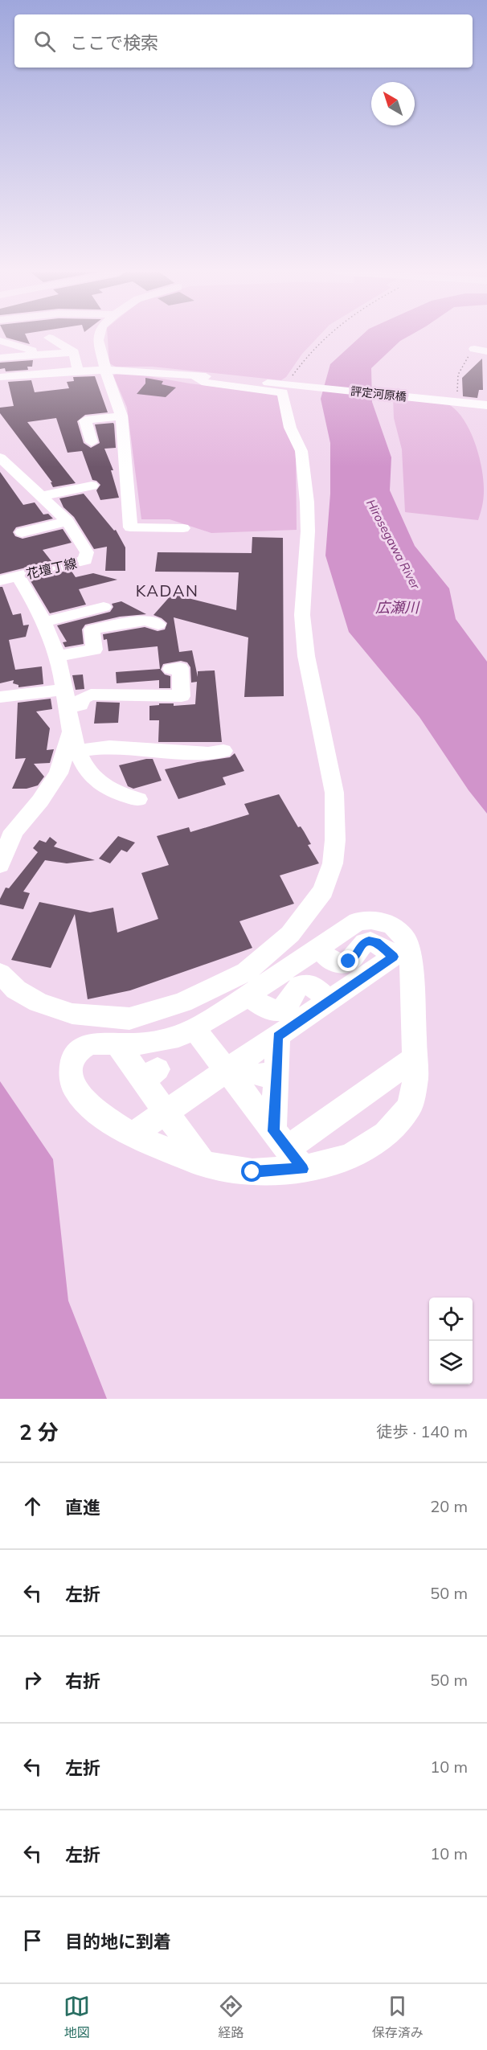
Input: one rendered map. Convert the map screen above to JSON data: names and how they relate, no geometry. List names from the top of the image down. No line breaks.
{"streets":{"street":["評定河原橋","花壇丁線"]},"districts":["KADAN"],"water":["Hirosegawa River","広瀬川"],"north":"top left","page":{"search":"ここで検索","heading":["2 分","徒歩 · 140 m"],"list":[["直進","20 m"],["左折","50 m"],["右折","50 m"],["左折","10 m"],["左折","10 m"],"目的地に到着"],"nav":["地図","経路","保存済み"]}}
